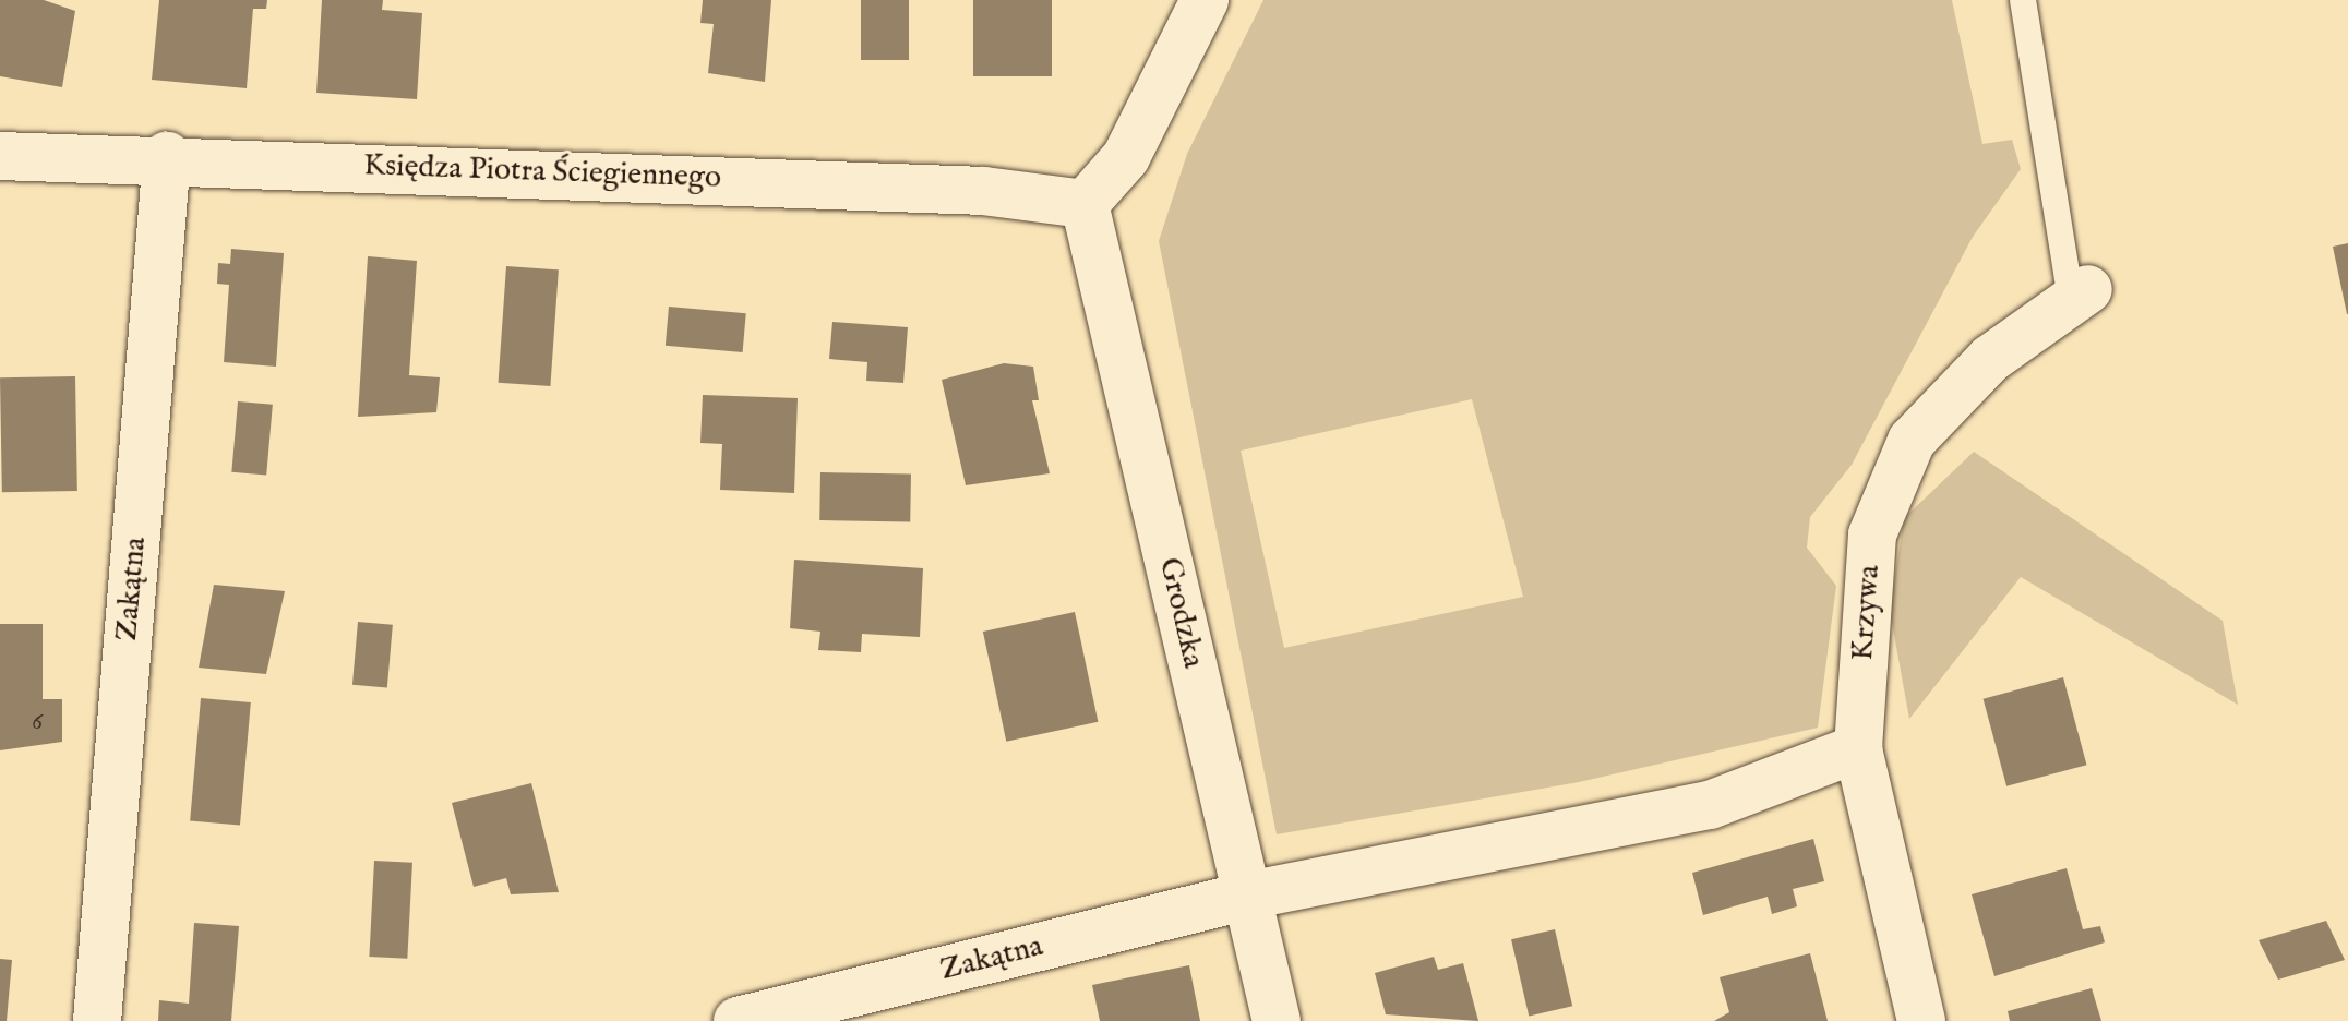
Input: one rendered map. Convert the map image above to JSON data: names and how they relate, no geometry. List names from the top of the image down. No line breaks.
{"streets":{"street":["Księdza Piotra Ściegiennego","Zakątna","Grodzka","Krzywa"]},"crossings":[["Księdza Piotra Ściegiennego","Zakątna"],["Księdza Piotra Ściegiennego","Grodzka"],["Zakątna","Grodzka"],["Zakątna","Krzywa"]],"house_numbers":["6"]}
